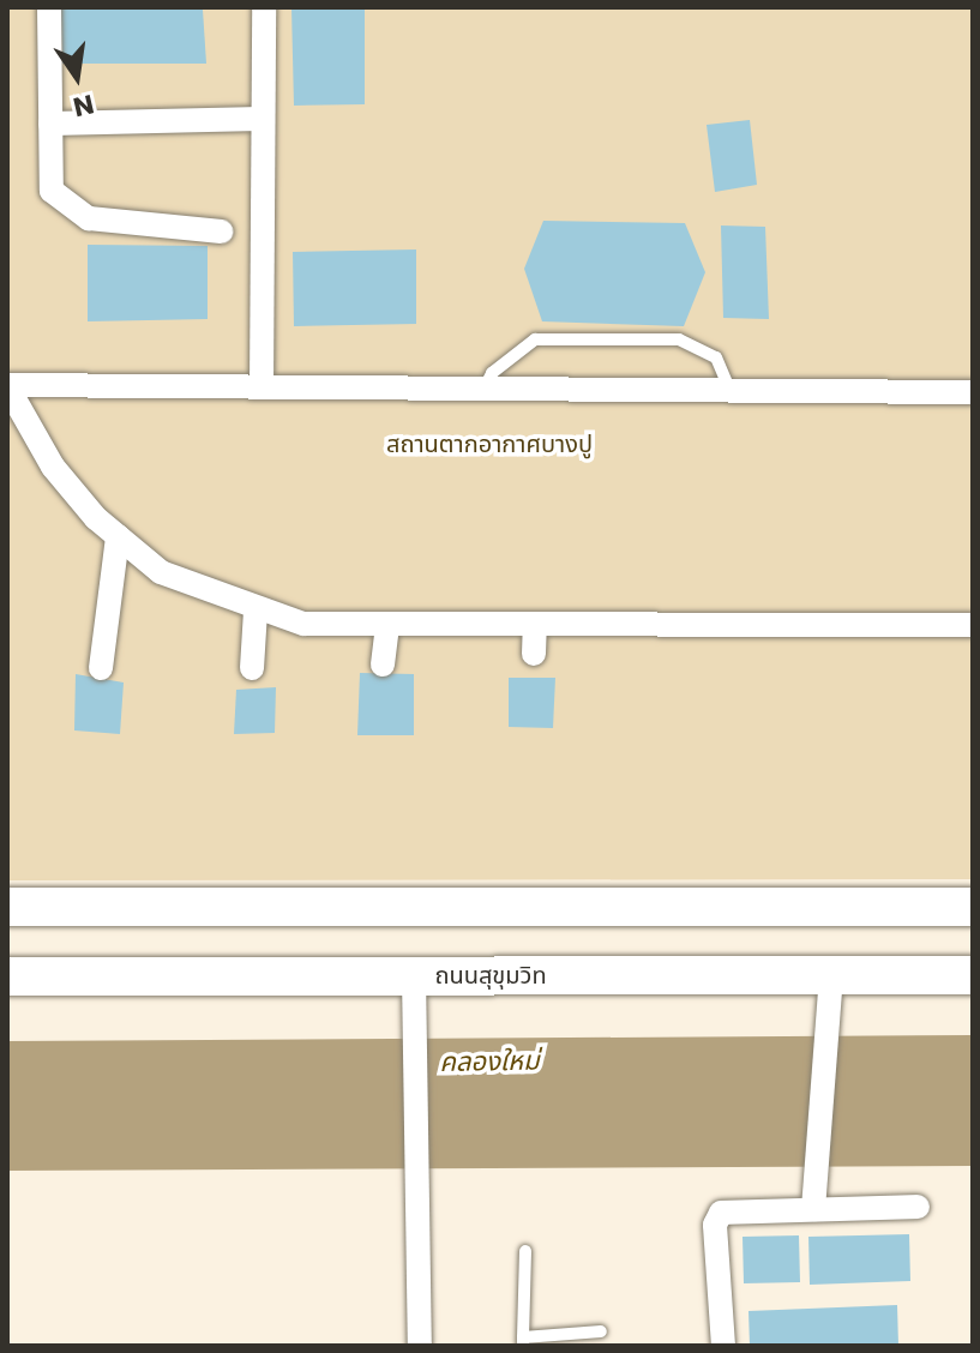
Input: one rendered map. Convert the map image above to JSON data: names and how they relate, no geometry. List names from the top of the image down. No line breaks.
{"streets":{"highway":["ถนนสุขุมวิท"]},"water":["คลองใหม่"],"parks":["สถานตากอากาศบางปู"],"north":"bottom"}
